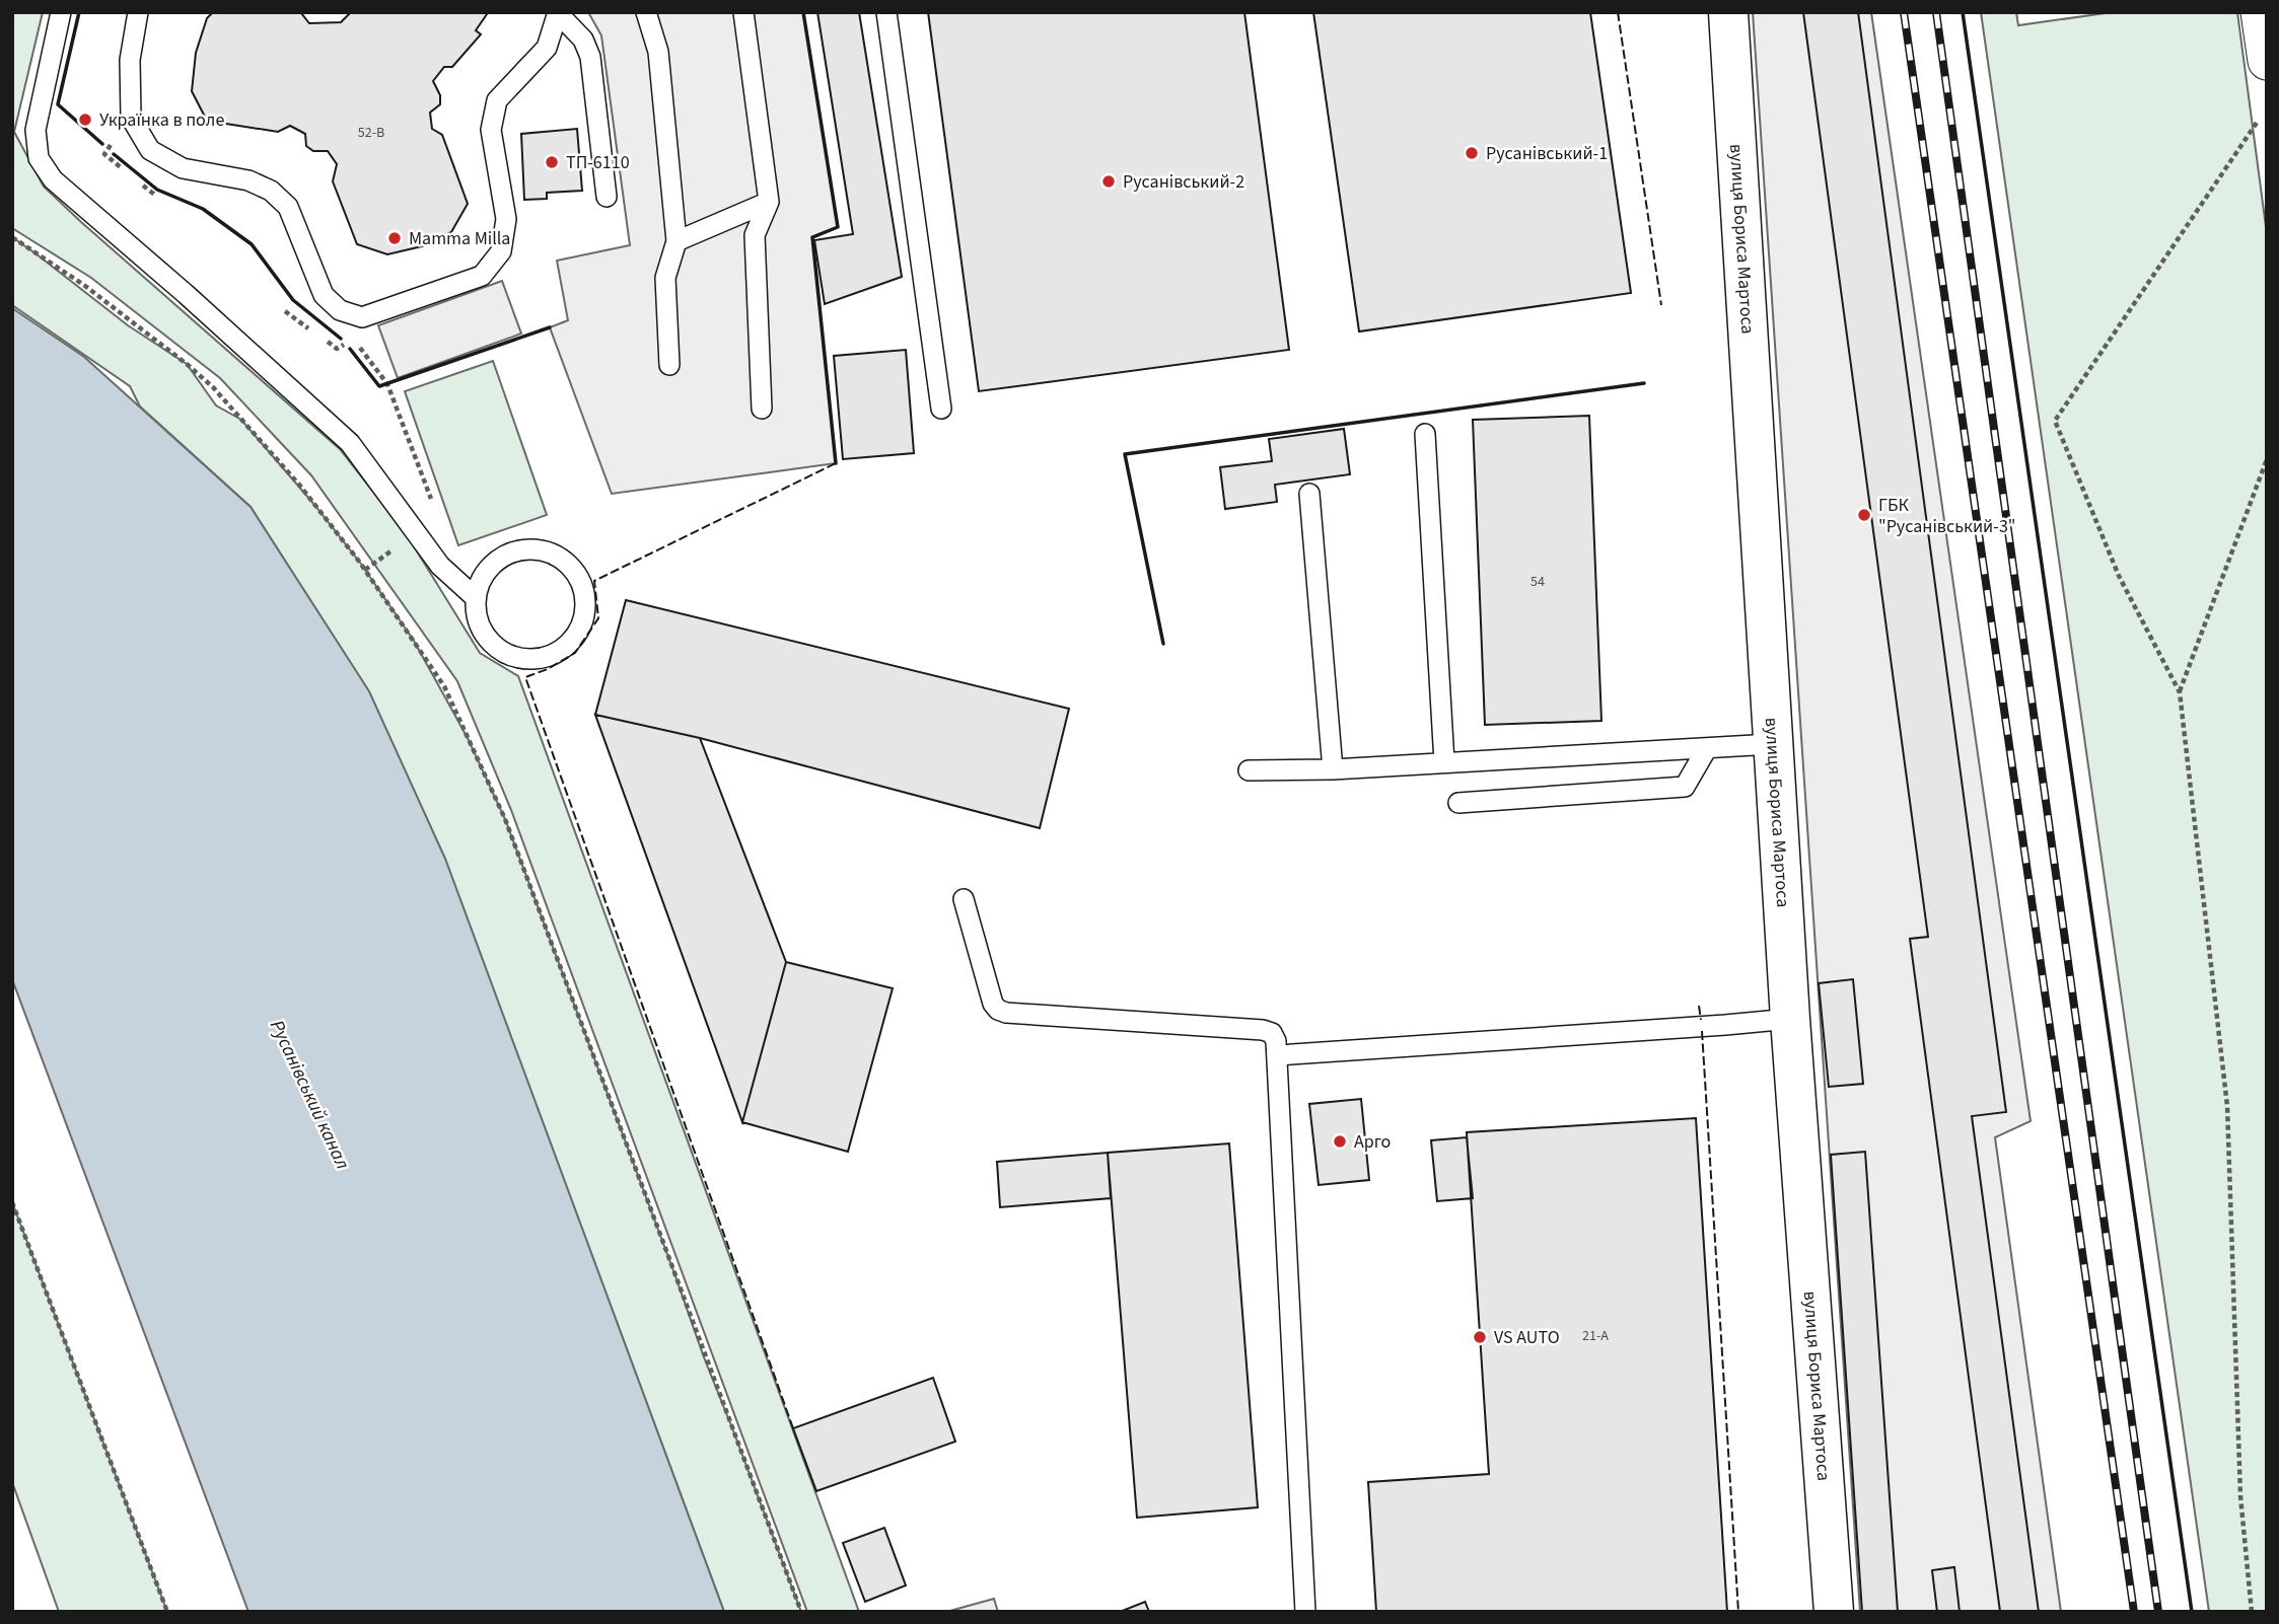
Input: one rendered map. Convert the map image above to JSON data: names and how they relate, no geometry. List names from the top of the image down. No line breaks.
{"streets":{"main road":["вулиця Бориса Мартоса"]},"water":["Русанівський канал"],"places":["Українка в поле","Русанівський-1","ТП-6110","Русанівський-2","Mamma Milla","ГБК \"Русанівський-3\"","Арго","VS AUTO"],"house_numbers":["52-В","54","21-А"]}
